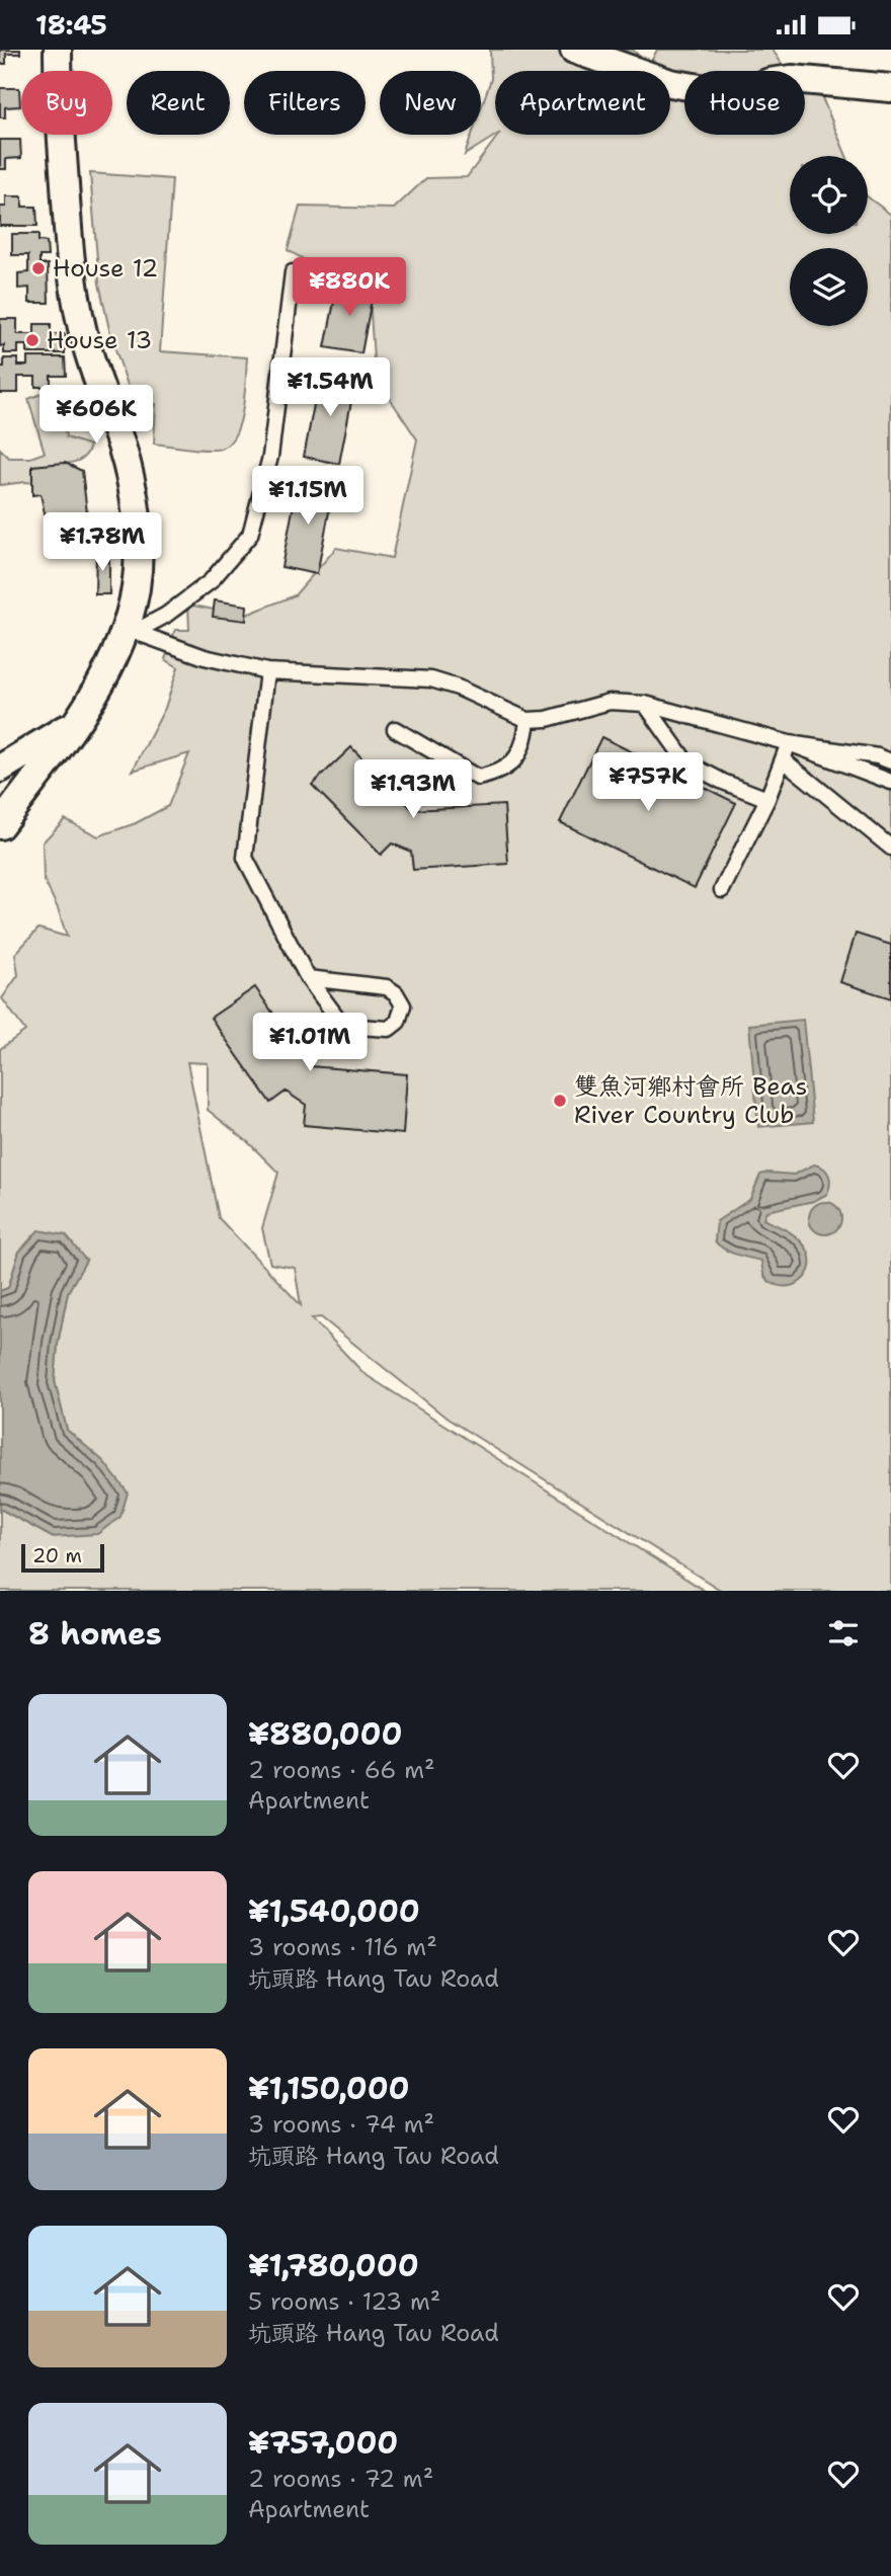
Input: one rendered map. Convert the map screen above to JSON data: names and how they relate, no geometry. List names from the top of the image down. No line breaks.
{"places":["House 12","House 13","雙魚河鄉村會所 Beas River Country Club"],"scale_bar":"20 m","page":{"status":"18:45","chip":["Buy","Rent","Filters","New","Apartment","House"],"price":["¥880K","¥1.54M","¥606K","¥1.15M","¥1.78M","¥757K","¥1.93M","¥1.01M"],"scale":"20 m","heading":"8 homes","list":[{"name":"¥880,000","note":"2 rooms · 66 m² · Apartment"},{"name":"¥1,540,000","note":"3 rooms · 116 m² · 坑頭路 Hang Tau Road"},{"name":"¥1,150,000","note":"3 rooms · 74 m² · 坑頭路 Hang Tau Road"},{"name":"¥1,780,000","note":"5 rooms · 123 m² · 坑頭路 Hang Tau Road"},{"name":"¥757,000","note":"2 rooms · 72 m² · Apartment"}]}}
